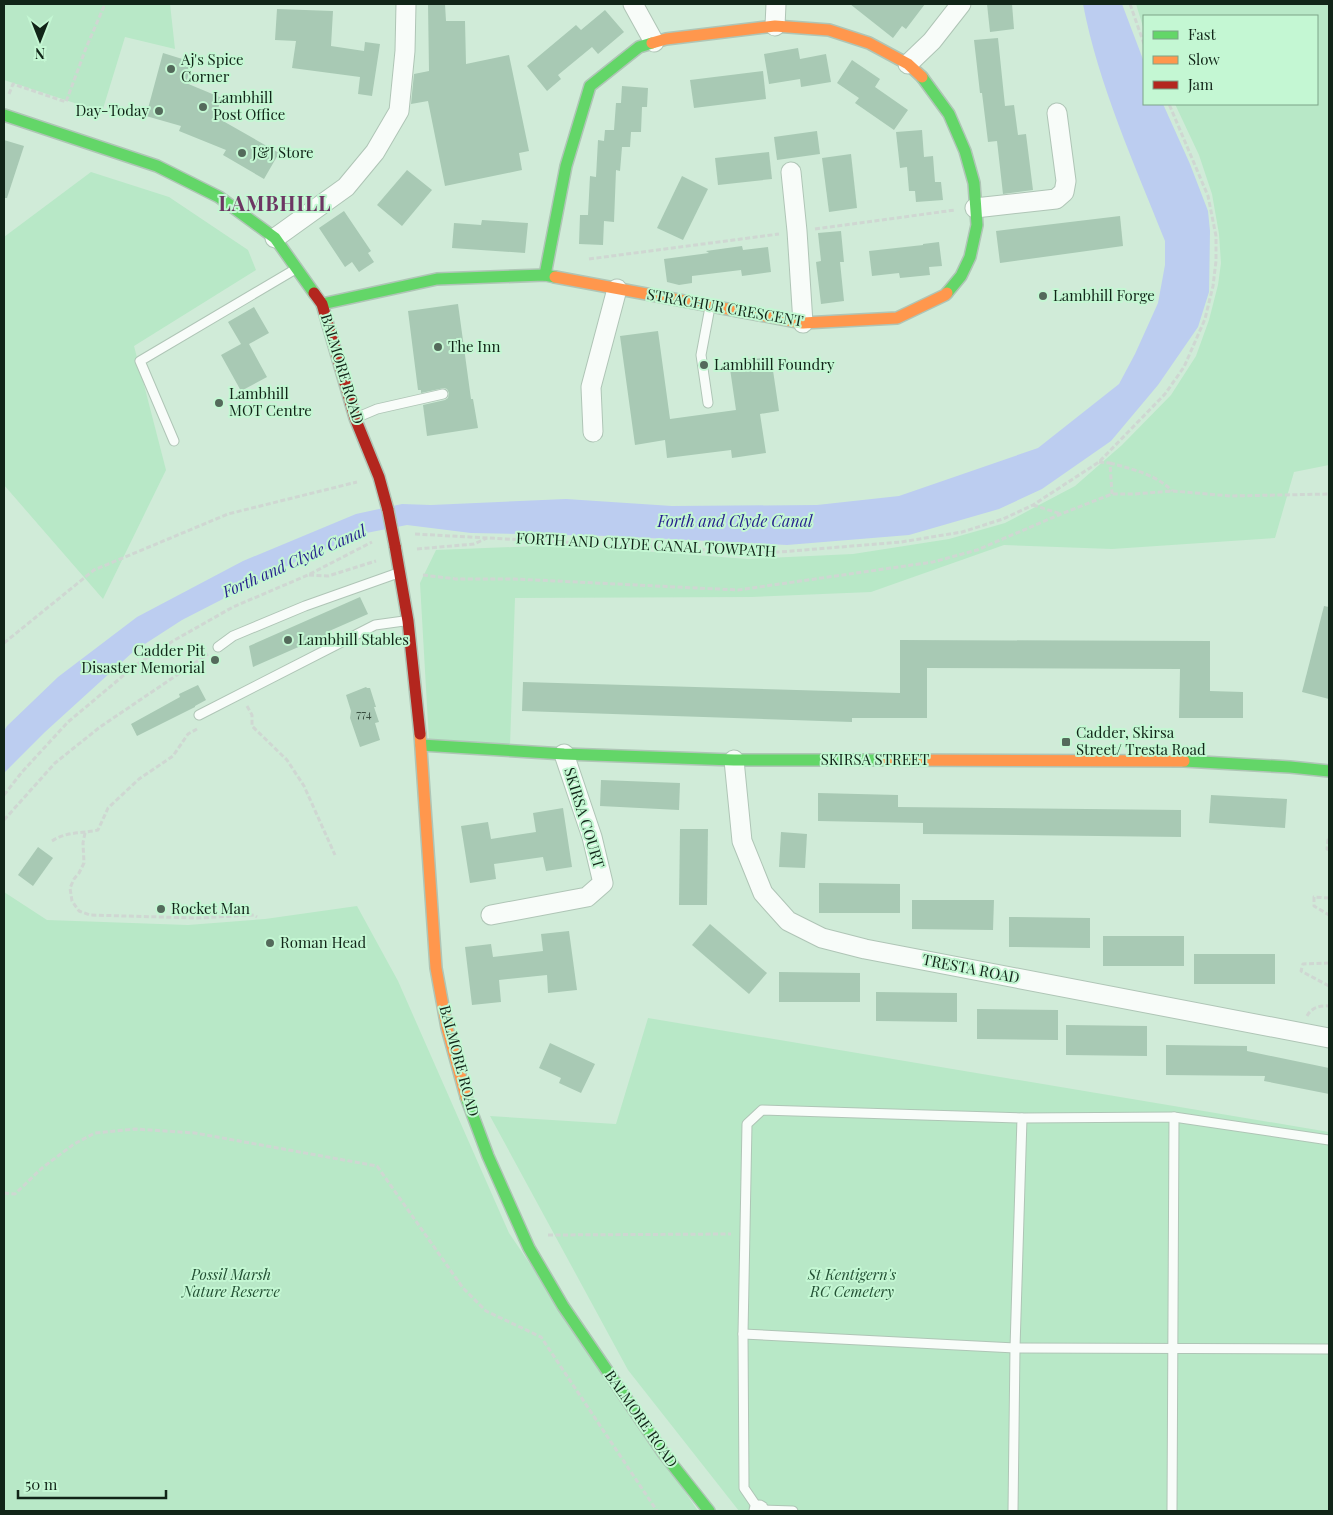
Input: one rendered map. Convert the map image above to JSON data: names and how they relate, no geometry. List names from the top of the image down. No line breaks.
{"streets":{"street":["STRACHUR CRESCENT","BALMORE ROAD","SKIRSA STREET","SKIRSA COURT","TRESTA ROAD"],"path":["FORTH AND CLYDE CANAL TOWPATH"]},"crossings":[["STRACHUR CRESCENT","BALMORE ROAD"],["BALMORE ROAD","SKIRSA STREET"],["SKIRSA STREET","SKIRSA COURT"],["SKIRSA STREET","TRESTA ROAD"]],"districts":["LAMBHILL"],"water":["Forth and Clyde Canal"],"parks":["Possil Marsh Nature Reserve","St Kentigern's RC Cemetery"],"places":{"other":["Aj's Spice Corner","Lambhill Post Office","Day-Today","J&J Store","Lambhill Forge","The Inn","Lambhill Foundry","Lambhill MOT Centre","Lambhill Stables","Cadder Pit Disaster Memorial","Rocket Man","Roman Head"],"transit":["Cadder, Skirsa Street/ Tresta Road"]},"house_numbers":["774"],"legend":["Fast","Slow","Jam"],"scale_bar":"50 m","north":"bottom"}
